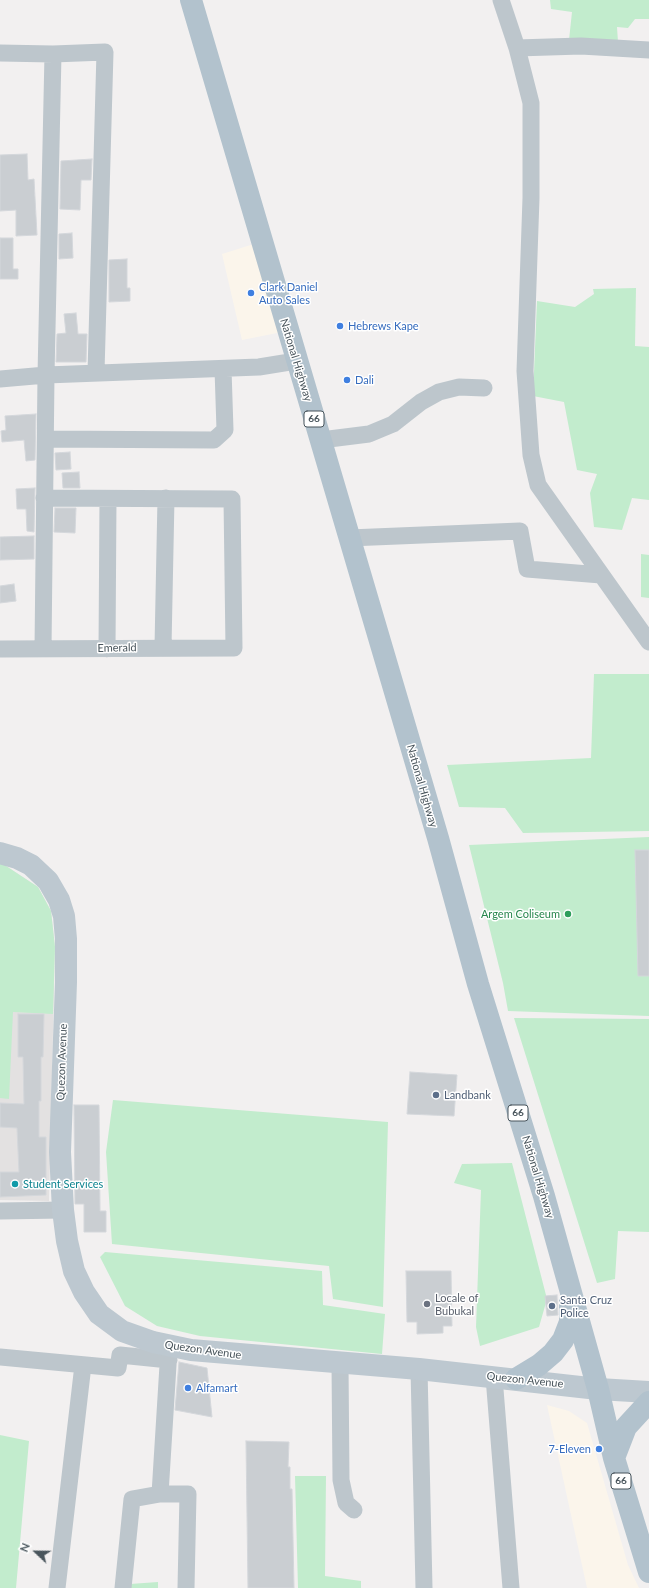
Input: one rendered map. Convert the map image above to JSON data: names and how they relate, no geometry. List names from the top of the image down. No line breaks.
{"streets":{"main road":["National Highway","66","Quezon Avenue"],"street":["Emerald"]},"crossings":[["National Highway","Quezon Avenue"]],"places":["Clark Daniel Auto Sales","Hebrews Kape","Dali","Argem Coliseum","Landbank","Student Services","Locale of Bubukal","Santa Cruz Police","Alfamart","7-Eleven"],"north":"left"}
